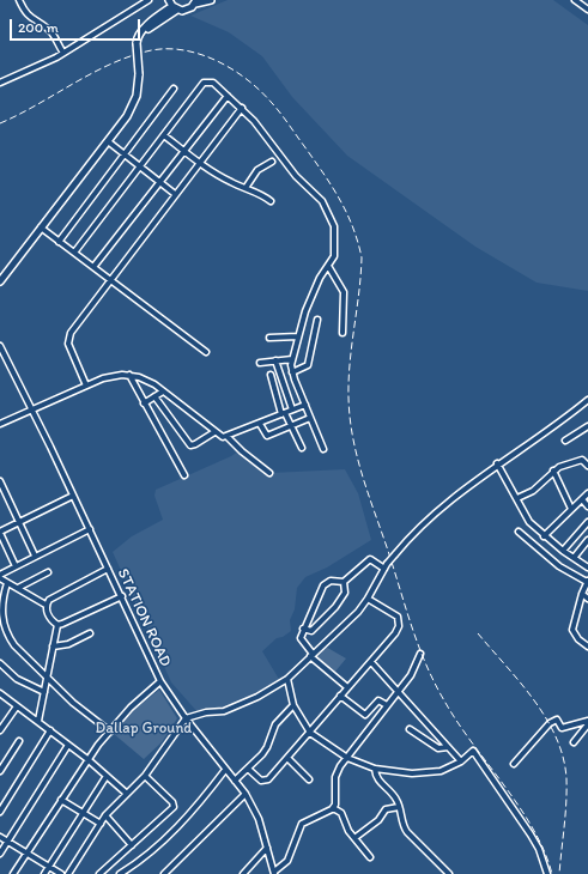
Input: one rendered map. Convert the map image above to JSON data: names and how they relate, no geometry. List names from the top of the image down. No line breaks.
{"streets":{"street":["STATION ROAD"]},"parks":["Dallap Ground"],"scale_bar":"200 m"}
